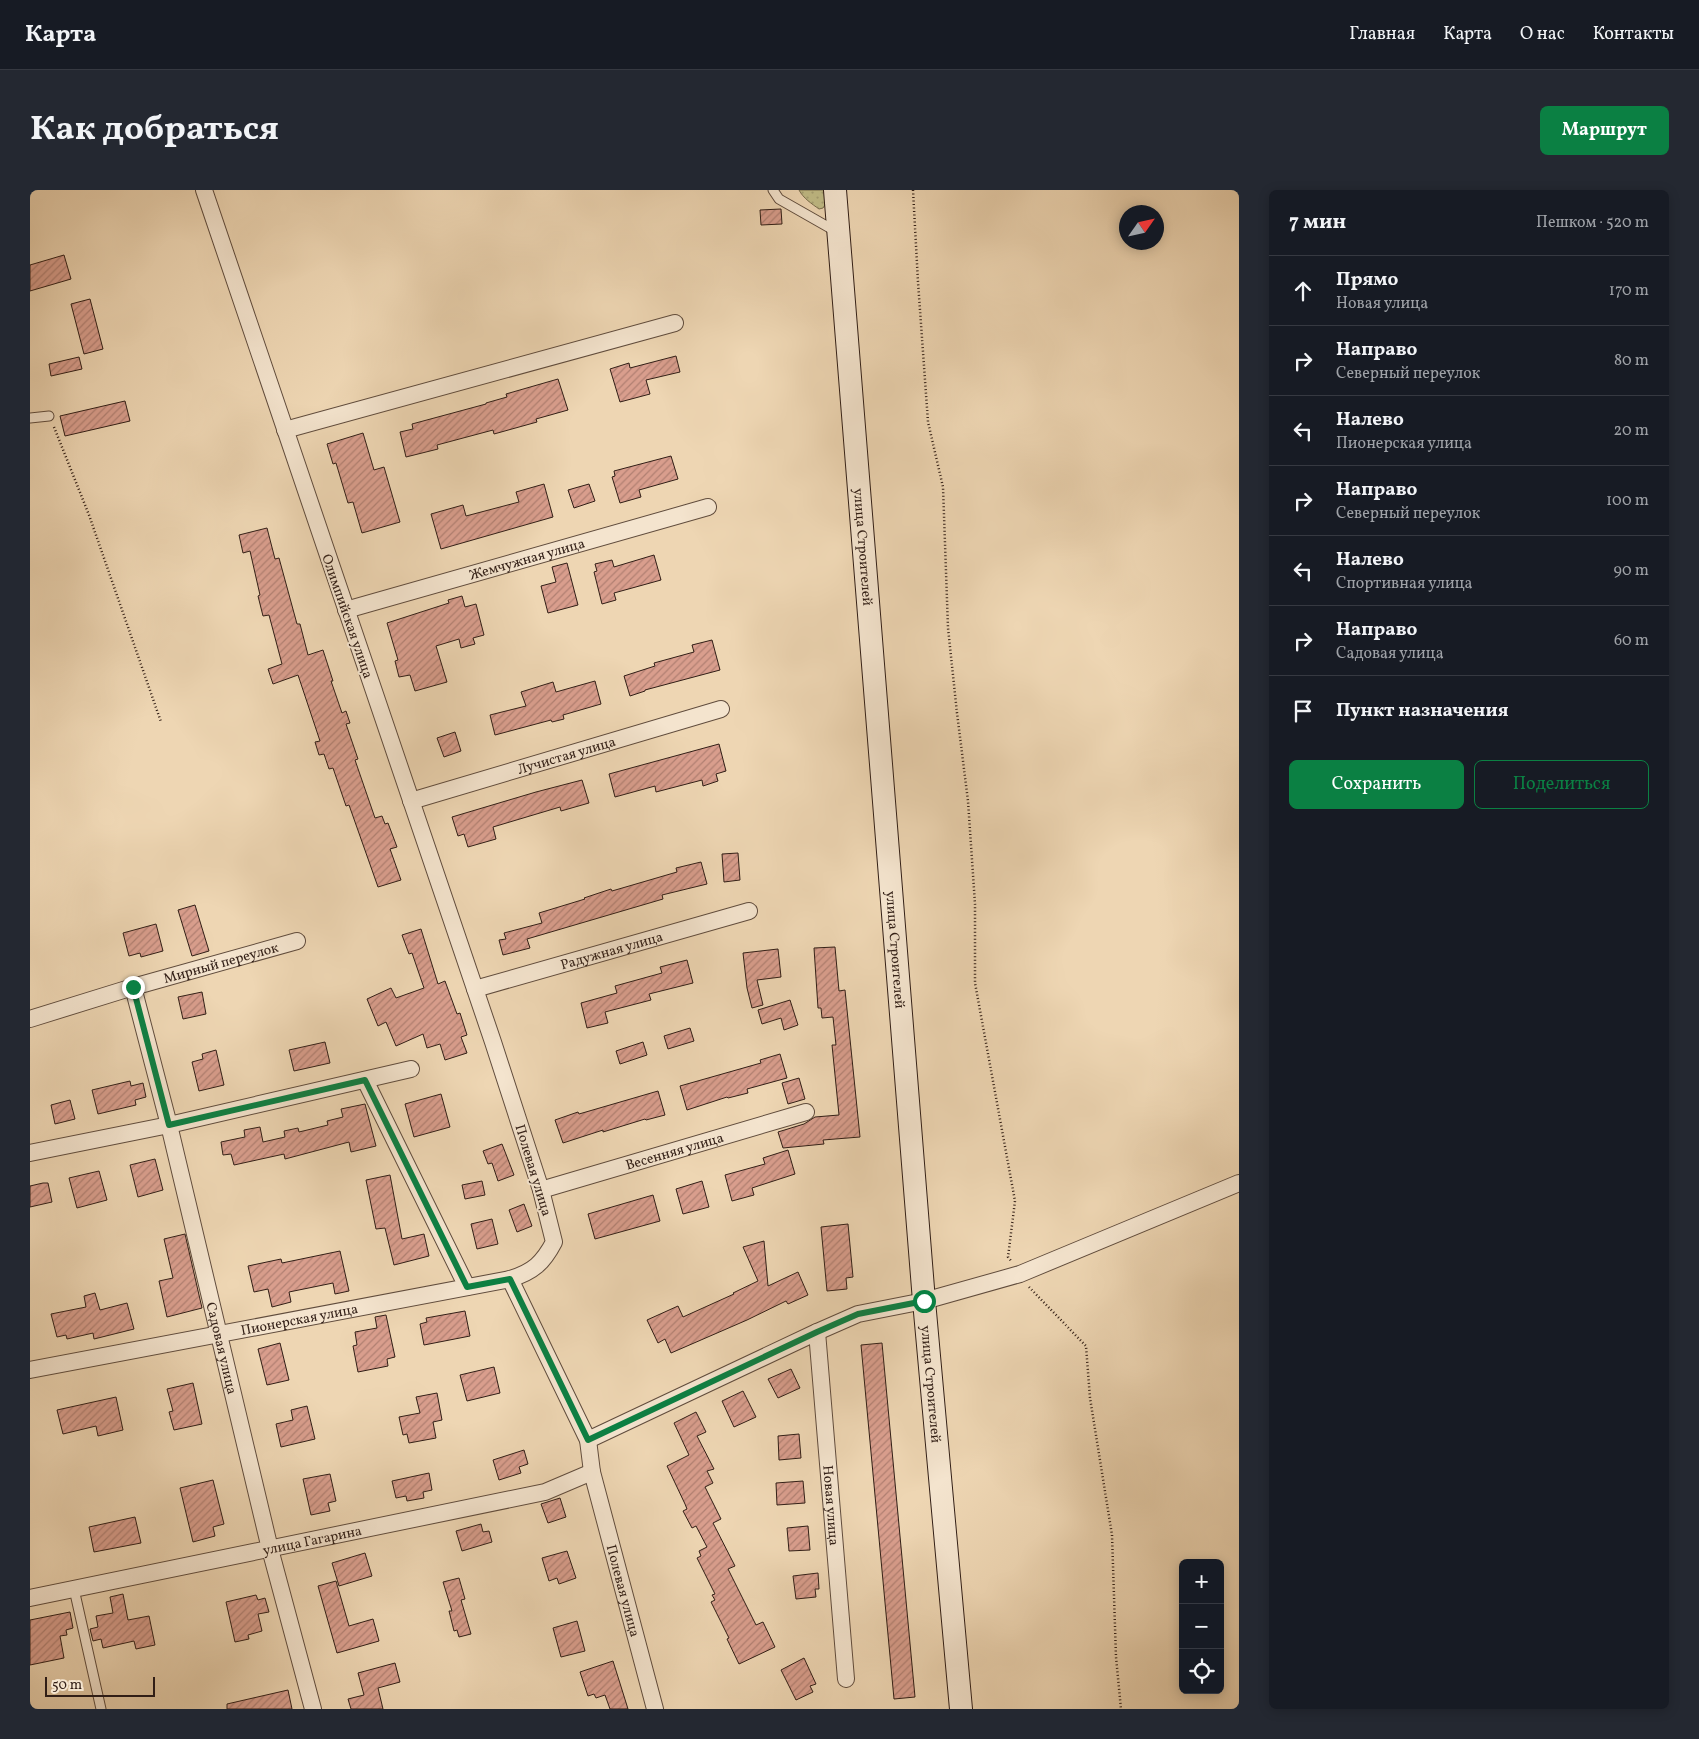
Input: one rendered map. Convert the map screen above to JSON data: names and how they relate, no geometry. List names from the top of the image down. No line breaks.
{"streets":{"main road":["улица Строителей"],"street":["Жемчужная улица","Олимпийская улица","Лучистая улица","Радужная улица","Мирный переулок","Весенняя улица","Полевая улица","Пионерская улица","Садовая улица","Новая улица","улица Гагарина"]},"crossings":[["Жемчужная улица","Олимпийская улица"],["Олимпийская улица","Лучистая улица"],["Олимпийская улица","Радужная улица"],["Олимпийская улица","Полевая улица"],["Мирный переулок","Садовая улица"],["Весенняя улица","Полевая улица"],["Полевая улица","Пионерская улица"],["Полевая улица","улица Гагарина"],["Пионерская улица","Садовая улица"],["Садовая улица","улица Гагарина"]],"scale_bar":"50 m","north":"top right","page":{"header":"Карта","nav":["Главная","Карта","О нас","Контакты"],"title":"Как добраться","buttons":["Маршрут",["Сохранить","Поделиться"]],"heading":["7 мин","Пешком · 520 m"],"list":[["Прямо","Новая улица","170 m"],["Направо","Северный переулок","80 m"],["Налево","Пионерская улица","20 m"],["Направо","Северный переулок","100 m"],["Налево","Спортивная улица","90 m"],["Направо","Садовая улица","60 m"],"Пункт назначения"],"map_buttons":["+","−"],"scale":"50 m"}}
